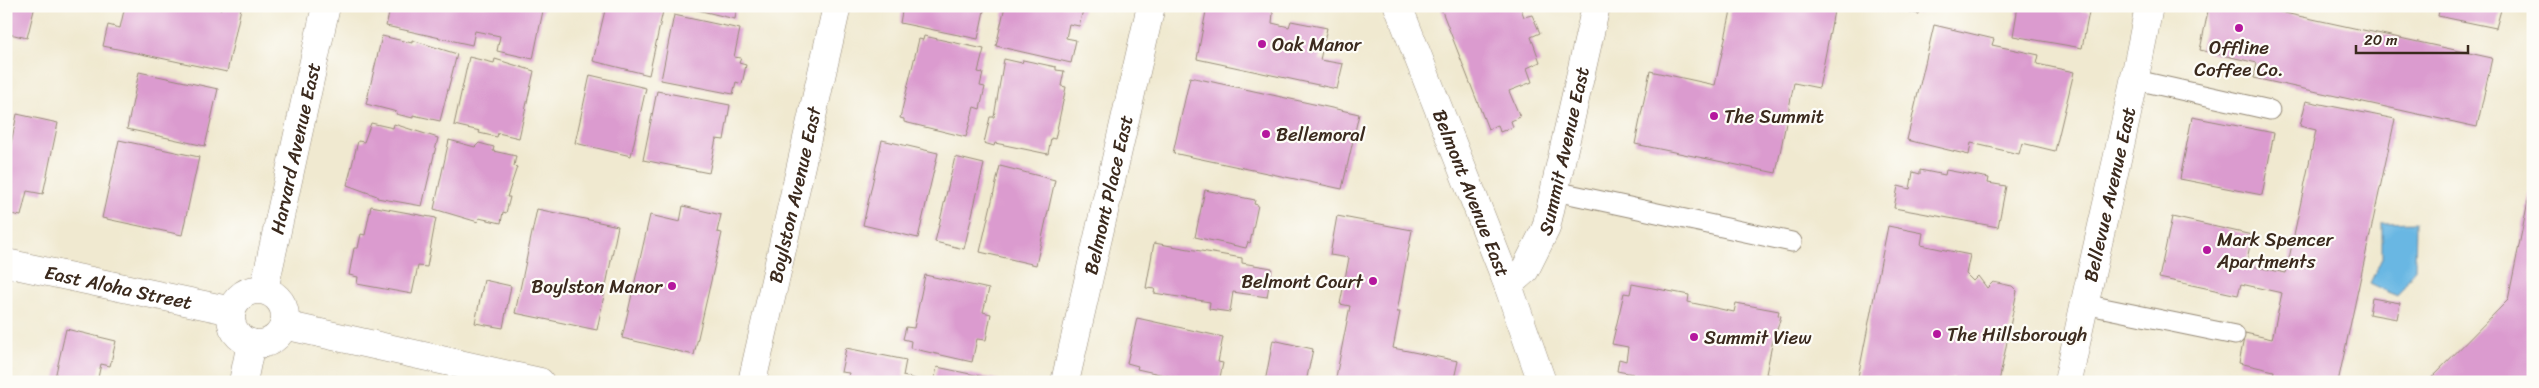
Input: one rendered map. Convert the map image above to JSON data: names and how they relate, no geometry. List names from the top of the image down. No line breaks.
{"streets":{"street":["Harvard Avenue East","Summit Avenue East","Belmont Avenue East","Boylston Avenue East","Belmont Place East","Bellevue Avenue East","East Aloha Street"]},"crossings":[["Harvard Avenue East","East Aloha Street"],["Summit Avenue East","Belmont Avenue East"]],"places":["Offline Coffee Co.","Oak Manor","The Summit","Bellemoral","Mark Spencer Apartments","Belmont Court","Boylston Manor","The Hillsborough","Summit View"],"scale_bar":"20 m"}
